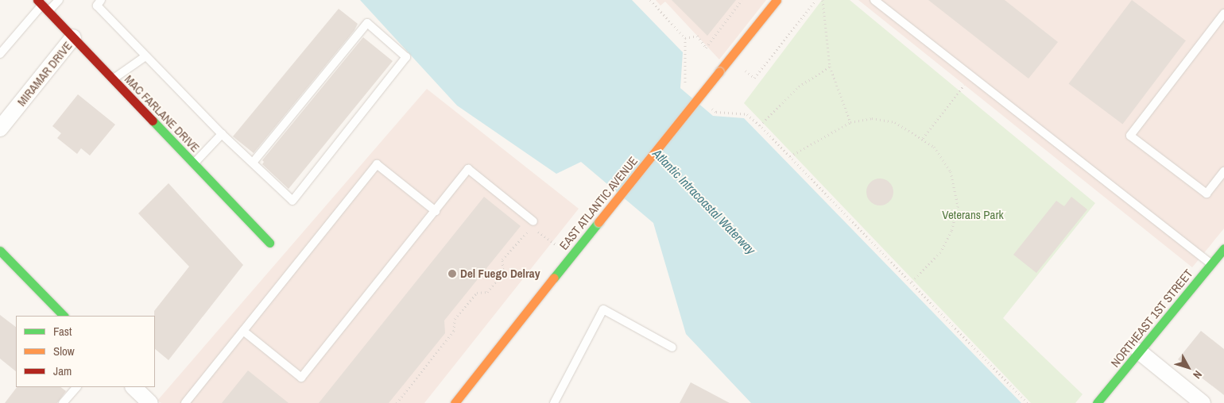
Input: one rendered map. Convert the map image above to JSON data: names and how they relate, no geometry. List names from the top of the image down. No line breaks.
{"streets":{"street":["MIRAMAR DRIVE","MAC FARLANE DRIVE","EAST ATLANTIC AVENUE","NORTHEAST 1ST STREET"]},"crossings":[["MIRAMAR DRIVE","MAC FARLANE DRIVE"]],"water":["Atlantic Intracoastal Waterway"],"parks":["Veterans Park"],"places":["Del Fuego Delray"],"legend":["Fast","Slow","Jam"],"north":"bottom right"}
